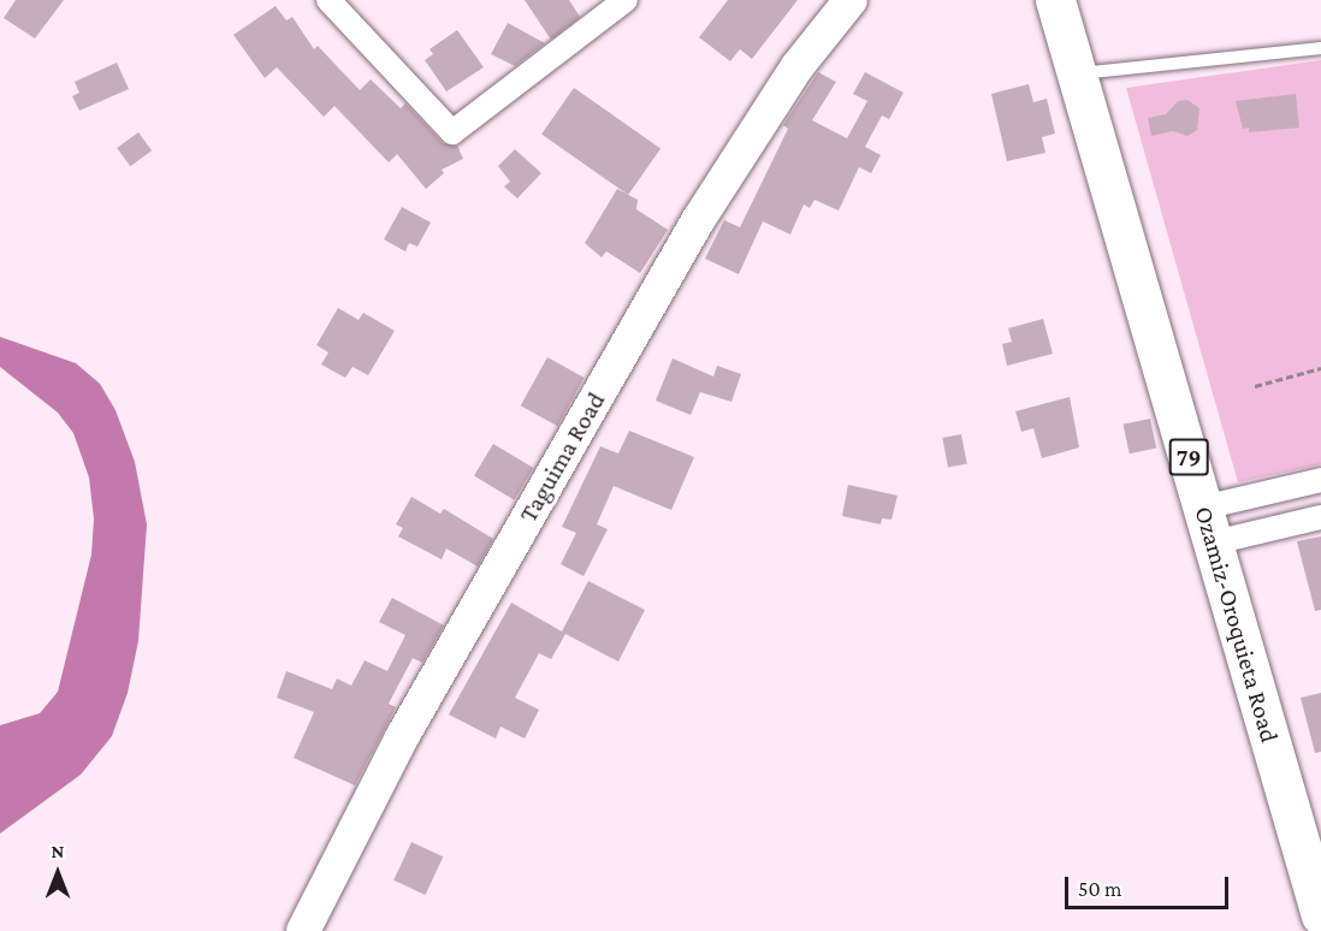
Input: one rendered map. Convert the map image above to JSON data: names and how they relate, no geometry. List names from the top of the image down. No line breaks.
{"streets":{"highway":["79","Ozamiz-Oroquieta Road"],"street":["Taguima Road"]},"scale_bar":"50 m","north":"top"}
